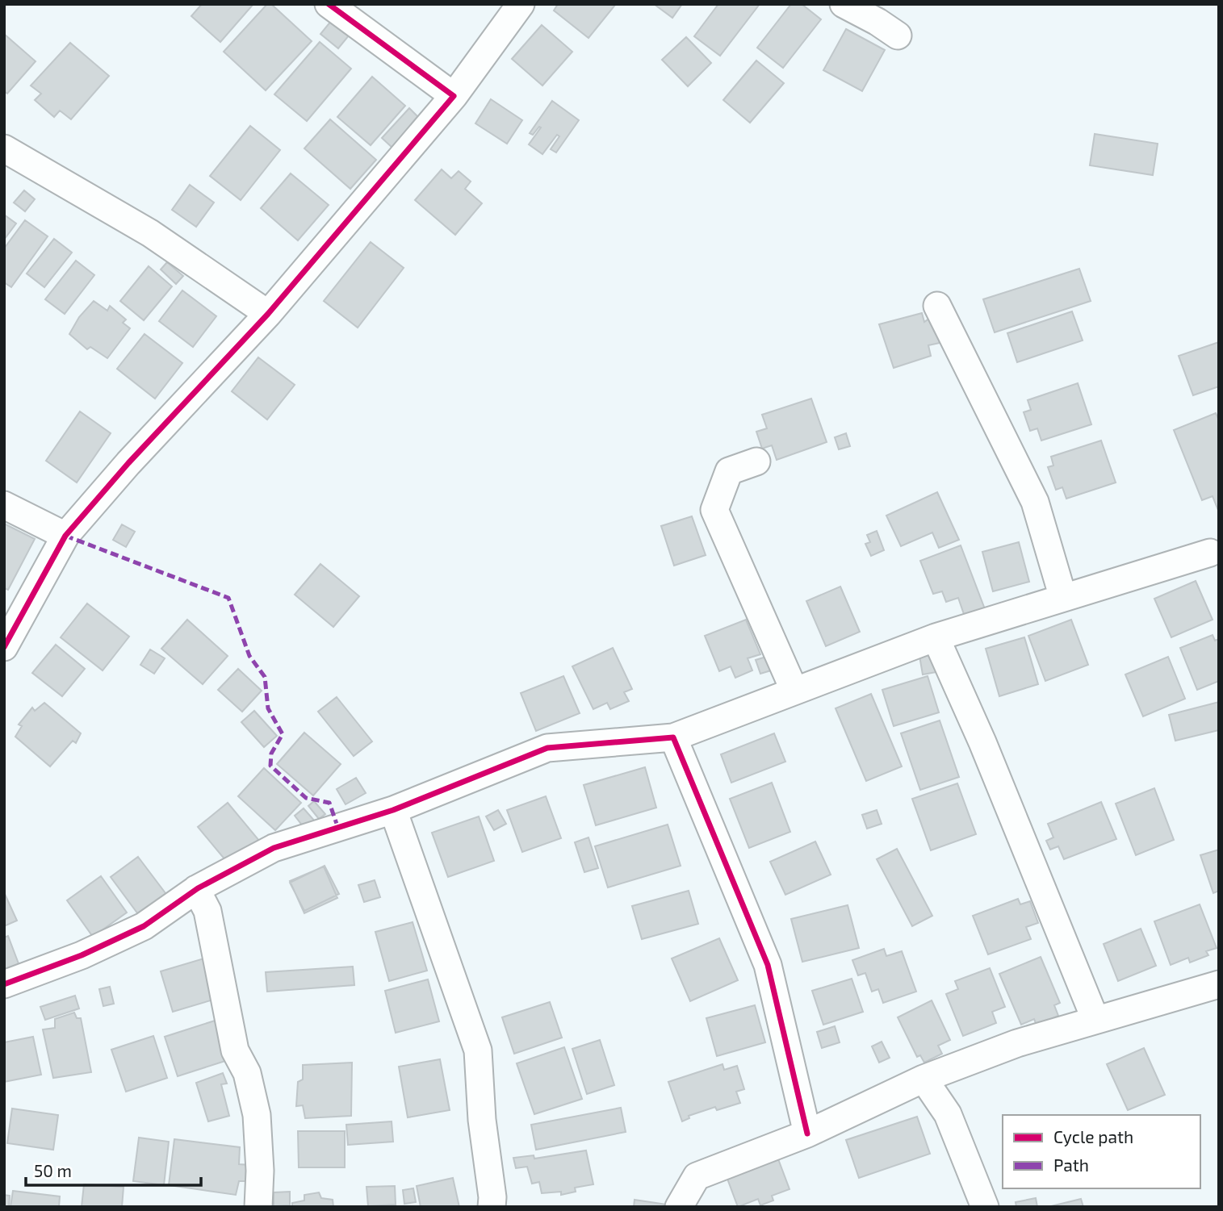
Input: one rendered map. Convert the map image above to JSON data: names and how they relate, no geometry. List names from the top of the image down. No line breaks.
{"legend":["Cycle path","Path"],"scale_bar":"50 m"}
